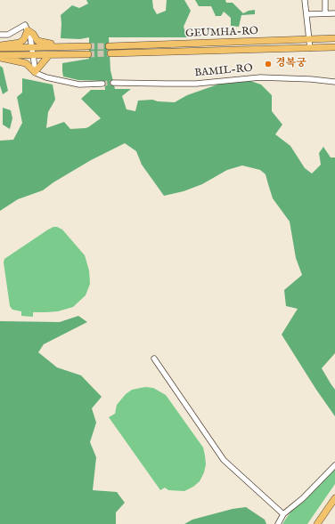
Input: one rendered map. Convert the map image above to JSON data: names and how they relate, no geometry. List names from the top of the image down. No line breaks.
{"streets":{"main road":["GEUMHA-RO"],"street":["BAMIL-RO"]},"places":["경복궁"]}
